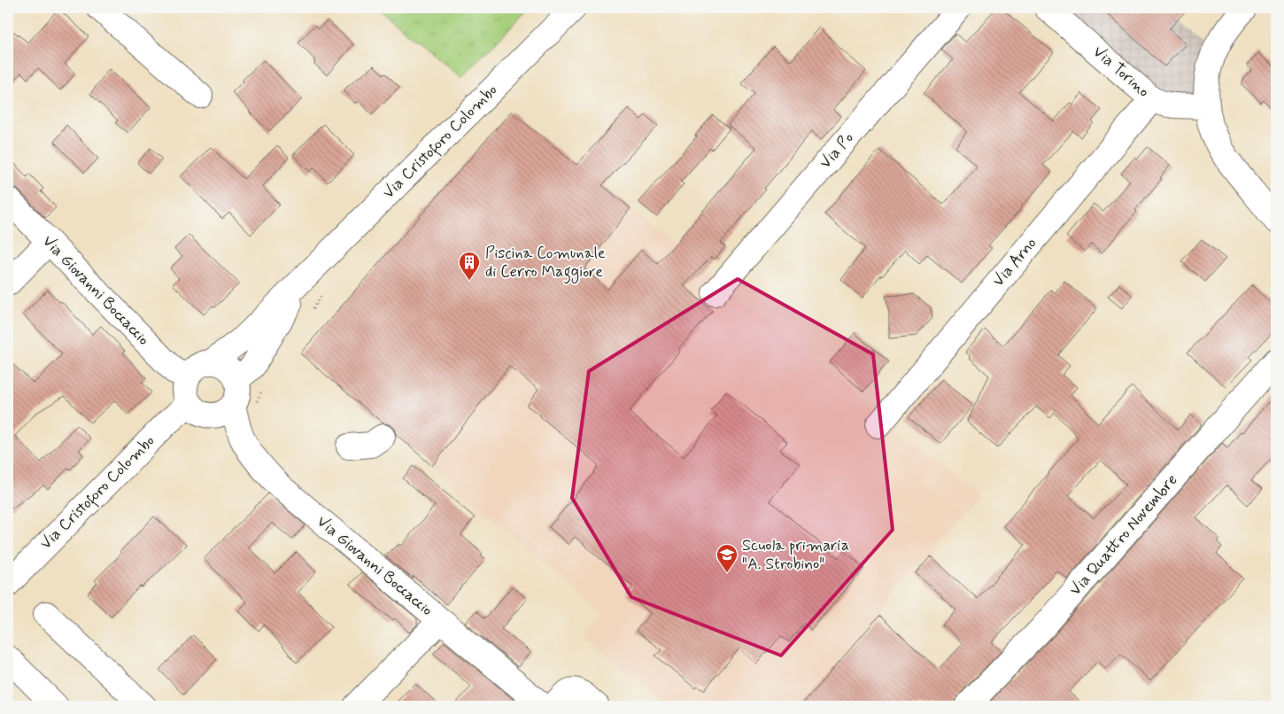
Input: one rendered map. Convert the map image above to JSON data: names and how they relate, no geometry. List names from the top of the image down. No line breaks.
{"streets":{"street":["Via Torino","Via Cristoforo Colombo","Via Po","Via Arno","Via Giovanni Boccaccio","Via Quattro Novembre"]},"crossings":[["Via Torino","Via Arno"],["Via Cristoforo Colombo","Via Giovanni Boccaccio"]],"places":{"building":["Piscina Comunale di Cerro Maggiore"],"school or university":["Scuola primaria \"A. Strobino\""]}}
